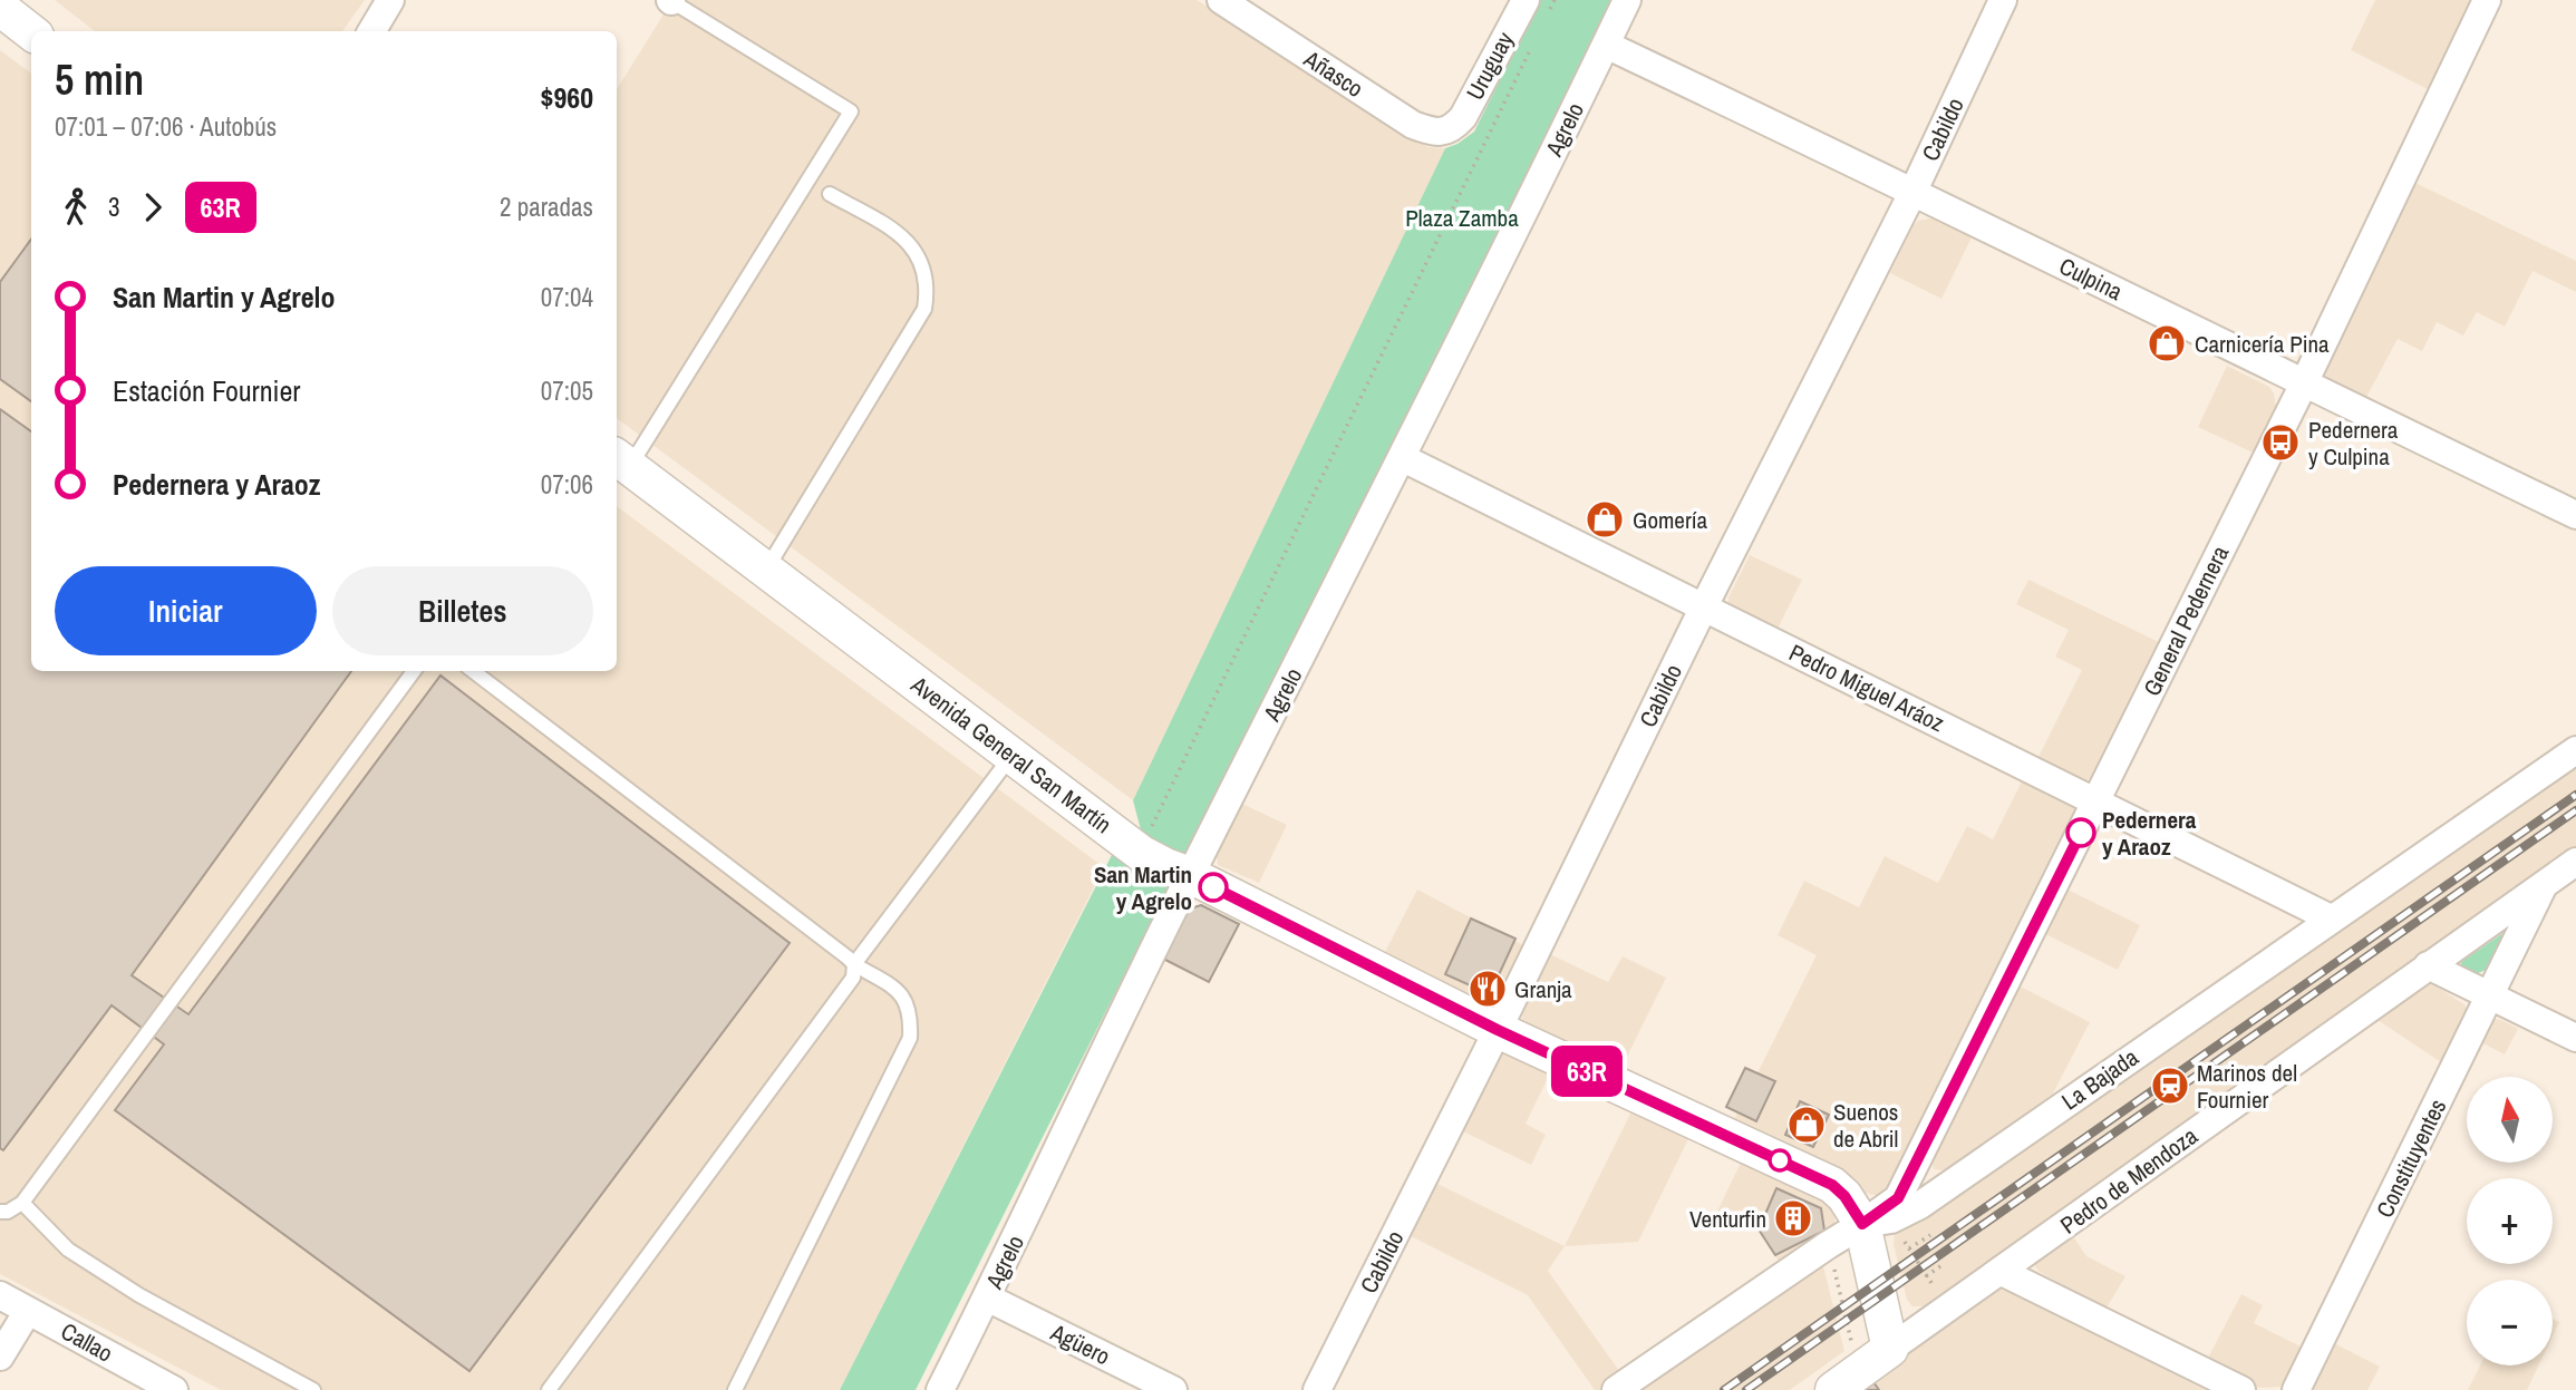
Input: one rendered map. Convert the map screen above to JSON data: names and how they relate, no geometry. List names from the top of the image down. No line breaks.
{"streets":{"street":["Uruguay","Añasco","Agrelo","Cabildo","Culpina","General Pedernera","Pedro Miguel Aráoz","Avenida General San Martín","La Bajada","Constituyentes","Pedro de Mendoza","Callao","Agüero"]},"crossings":[["Uruguay","Añasco"],["Agrelo","Culpina"],["Agrelo","Pedro Miguel Aráoz"],["Agrelo","Avenida General San Martín"],["Agrelo","Agüero"],["Cabildo","Culpina"],["Cabildo","Pedro Miguel Aráoz"],["Cabildo","Avenida General San Martín"],["Culpina","General Pedernera"],["General Pedernera","Pedro Miguel Aráoz"],["General Pedernera","Avenida General San Martín"],["General Pedernera","La Bajada"],["Pedro Miguel Aráoz","La Bajada"],["Avenida General San Martín","La Bajada"],["Avenida General San Martín","Pedro de Mendoza"],["Constituyentes","Pedro de Mendoza"]],"parks":["Plaza Zamba"],"places":{"shop":["Carnicería Pina","Gomería","Suenos de Abril"],"bus stop":["Pedernera y Culpina"],"other":["Pedernera y Araoz","San Martin y Agrelo"],"restaurant":["Granja"],"station":["Marinos del Fournier"],"building":["Venturfin"]},"lines":["bus line 63R"],"north":"top","page":{"on_map":"63R","heading":["5 min","07:01 – 07:06 · Autobús","$960"],"legs":["3","63R","2 paradas"],"list":[{"name":"San Martin y Agrelo","value":"07:04"},{"name":"Estación Fournier","value":"07:05"},{"name":"Pedernera y Araoz","value":"07:06"}],"buttons":["Iniciar","Billetes"],"map_buttons":["+","−"]}}
